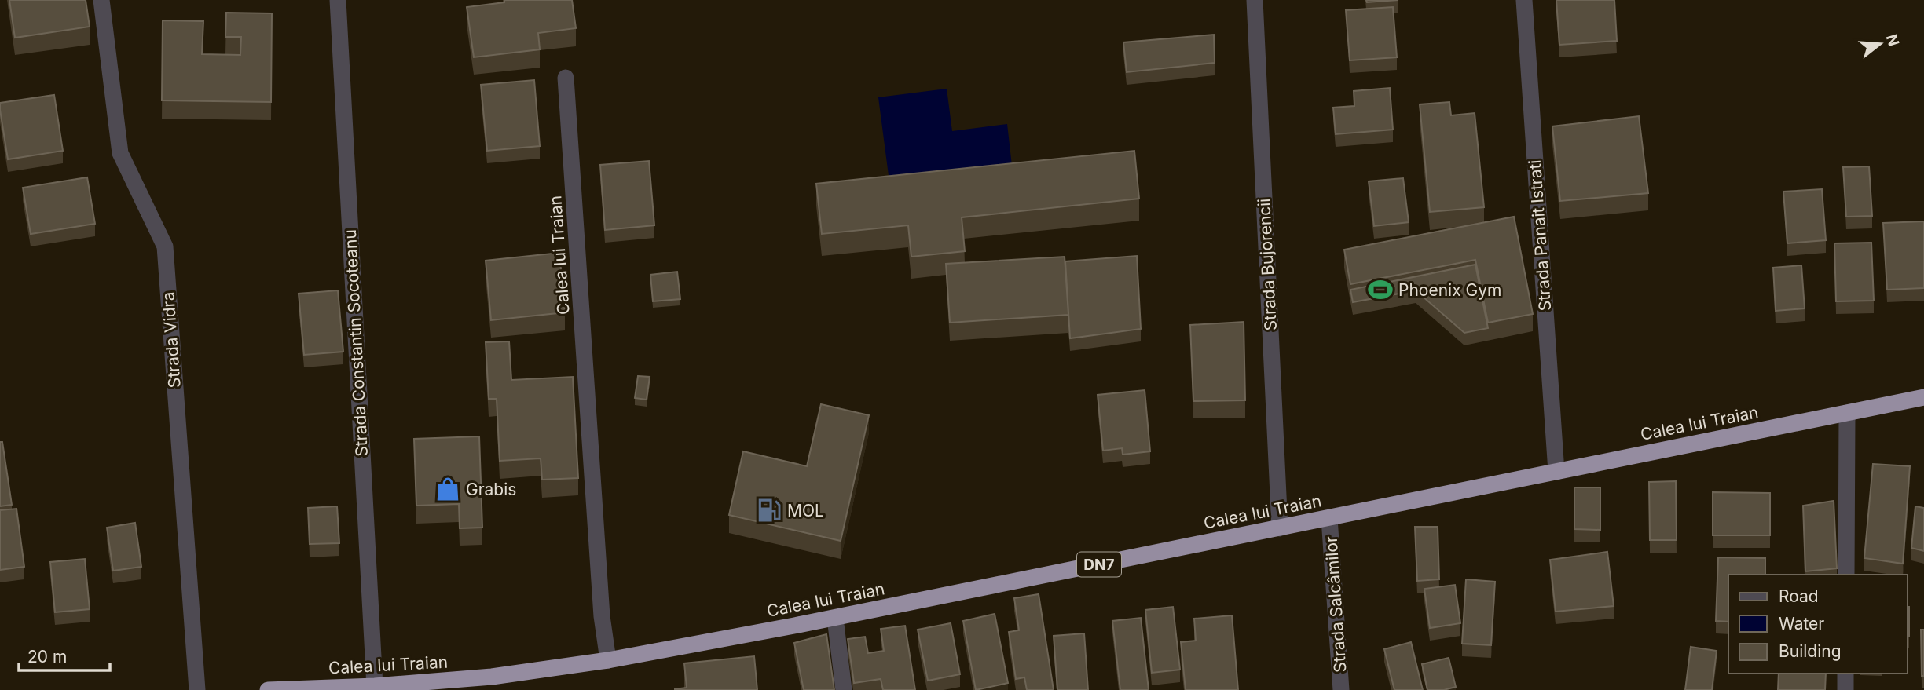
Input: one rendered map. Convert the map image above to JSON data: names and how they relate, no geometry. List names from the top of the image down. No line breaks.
{"streets":{"highway":["Calea lui Traian","DN7"],"street":["Strada Panait Istrati","Strada Bujorencii","Strada Vidra","Strada Constantin Socoteanu","Strada Salcâmilor"]},"crossings":[["Strada Panait Istrati","Calea lui Traian"],["Calea lui Traian","Strada Bujorencii"],["Calea lui Traian","Strada Constantin Socoteanu"],["Calea lui Traian","Strada Salcâmilor"]],"places":{"sports":["Phoenix Gym"],"shop":["Grabis"],"fuel station":["MOL"]},"legend":["Road","Water","Building"],"scale_bar":"20 m","north":"right"}
